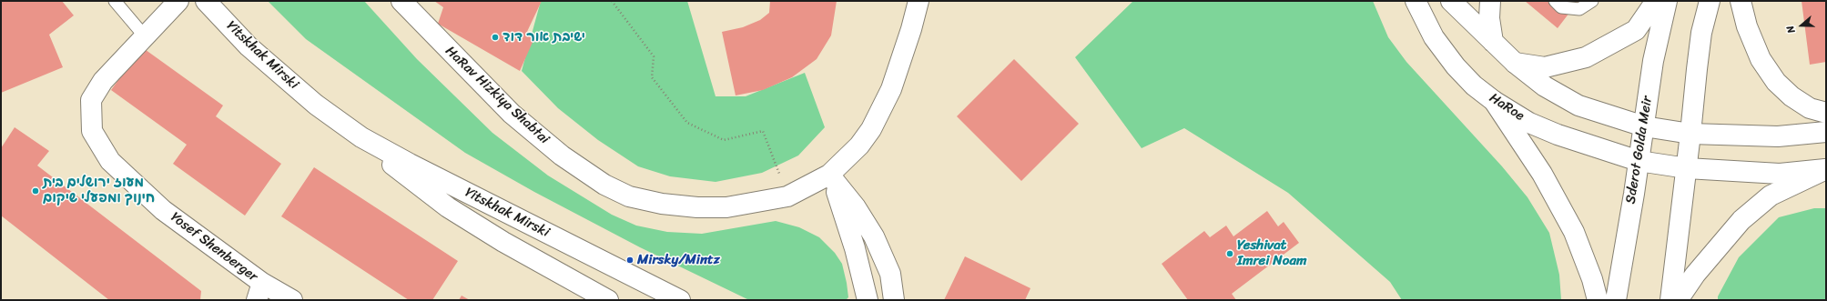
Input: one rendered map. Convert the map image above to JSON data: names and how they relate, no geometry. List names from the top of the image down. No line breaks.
{"streets":{"street":["Yitskhak Mirski","HaRav Hizkiya Shabtai","HaRoe","Sderot Golda Meir","Yosef Shenberger"]},"crossings":[["HaRoe","Sderot Golda Meir"]],"places":["ישיבת אור דוד","מעוז ירושלים בית חינוך ומפעלי שיקום","Yeshivat Imrei Noam","Mirsky/Mintz"],"north":"left"}
